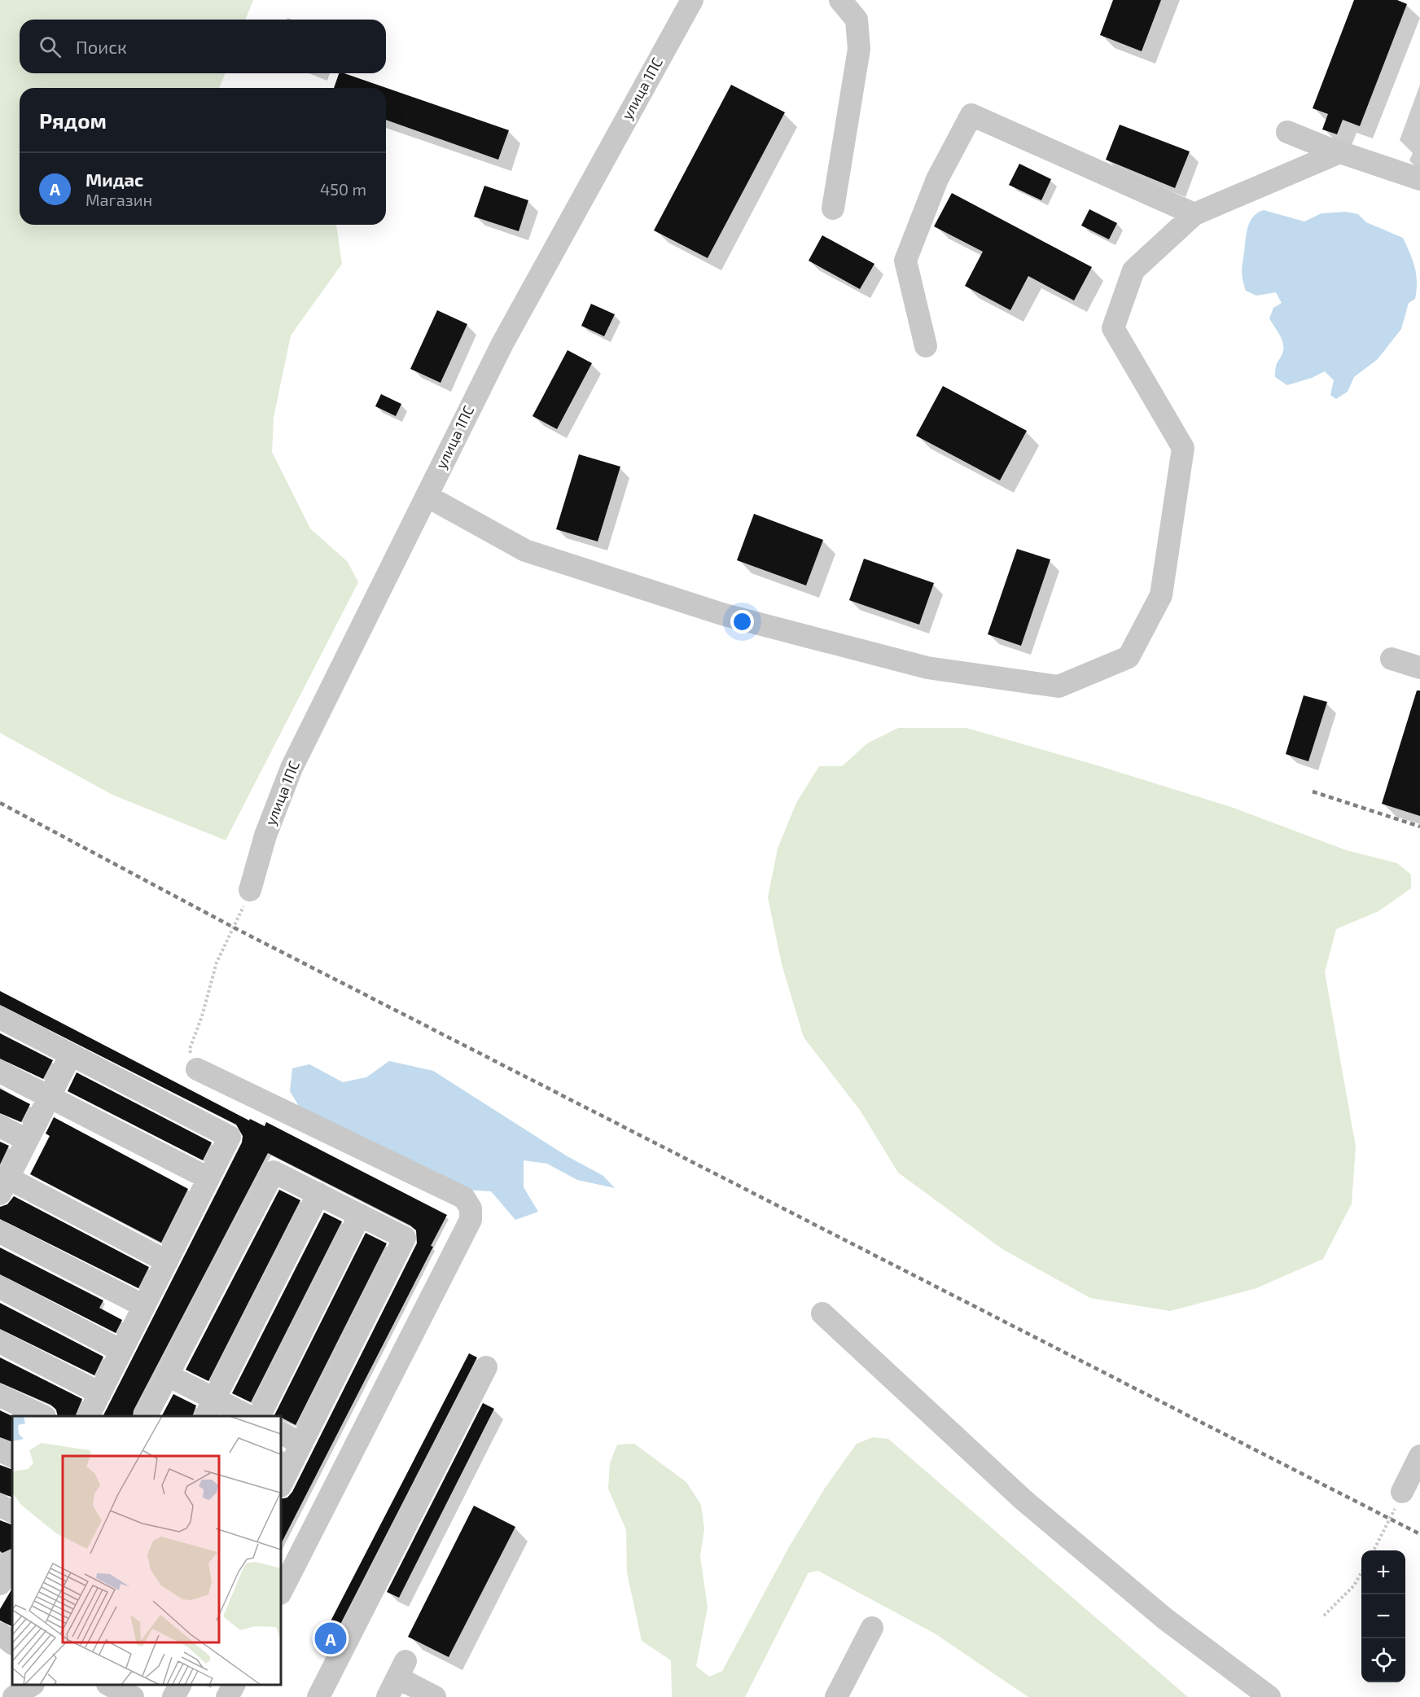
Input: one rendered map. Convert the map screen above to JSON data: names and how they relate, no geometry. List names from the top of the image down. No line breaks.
{"streets":{"street":["улица 1ПС"]},"page":{"search":"Поиск","heading":"Рядом","list":[{"mark":"A","name":"Мидас","note":"Магазин","value":"450 m"}],"map_buttons":["+","−"],"pins":"A"}}
